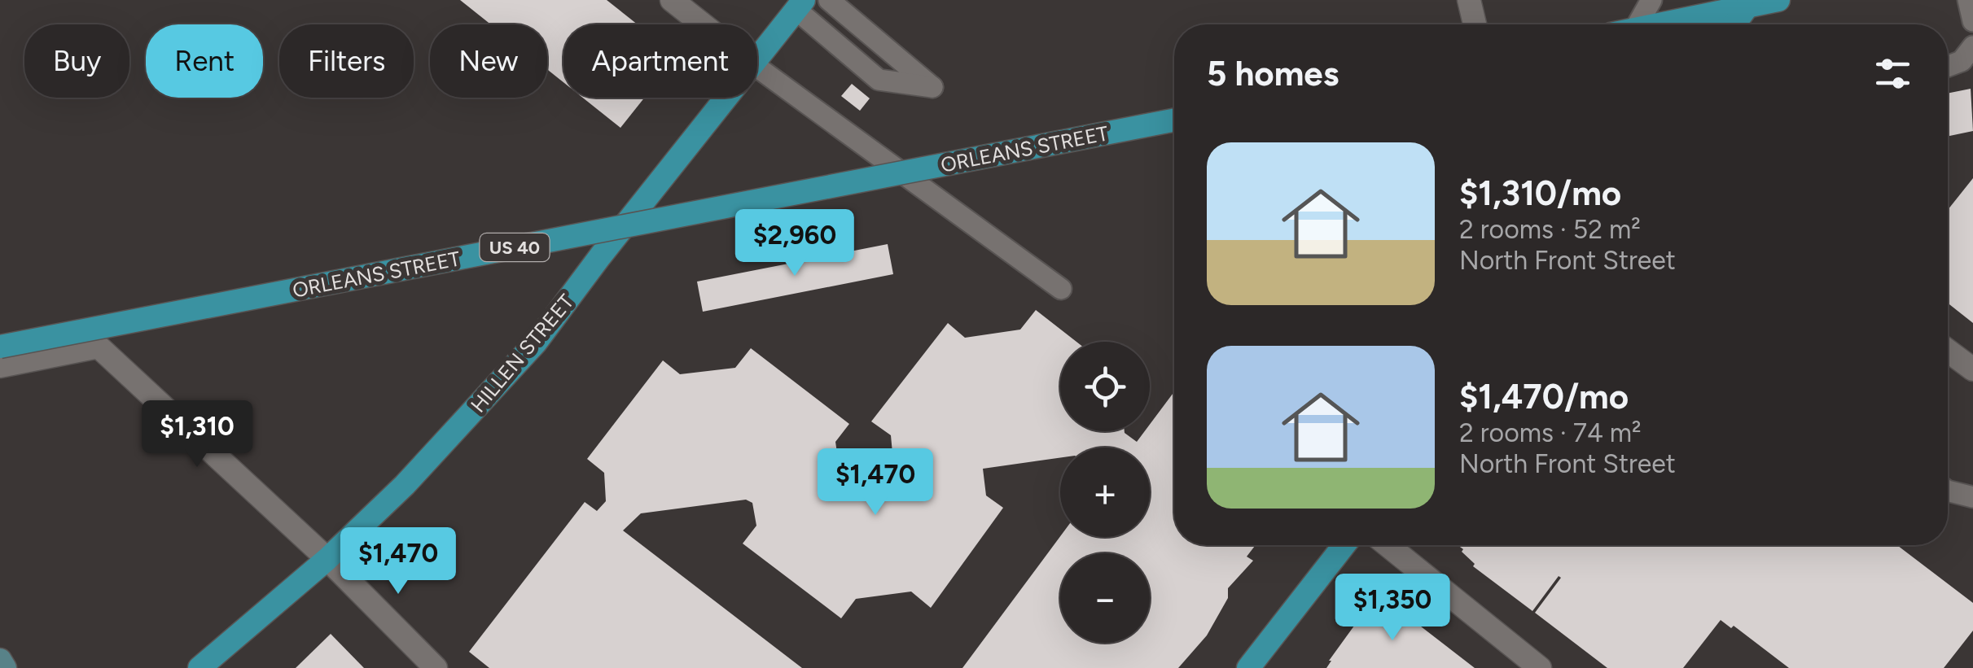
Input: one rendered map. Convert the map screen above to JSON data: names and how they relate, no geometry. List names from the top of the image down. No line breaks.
{"streets":{"main road":["ORLEANS STREET","US 40","HILLEN STREET"]},"page":{"chip":["Buy","Rent","Filters","New","Apartment"],"heading":"5 homes","list":[{"name":"$1,310/mo","note":"2 rooms · 52 m² · North Front Street"},{"name":"$1,470/mo","note":"2 rooms · 74 m² · North Front Street"}],"price":["$2,960","$1,310","$1,470","$1,470","$1,350"],"map_buttons":["+","−"]}}
